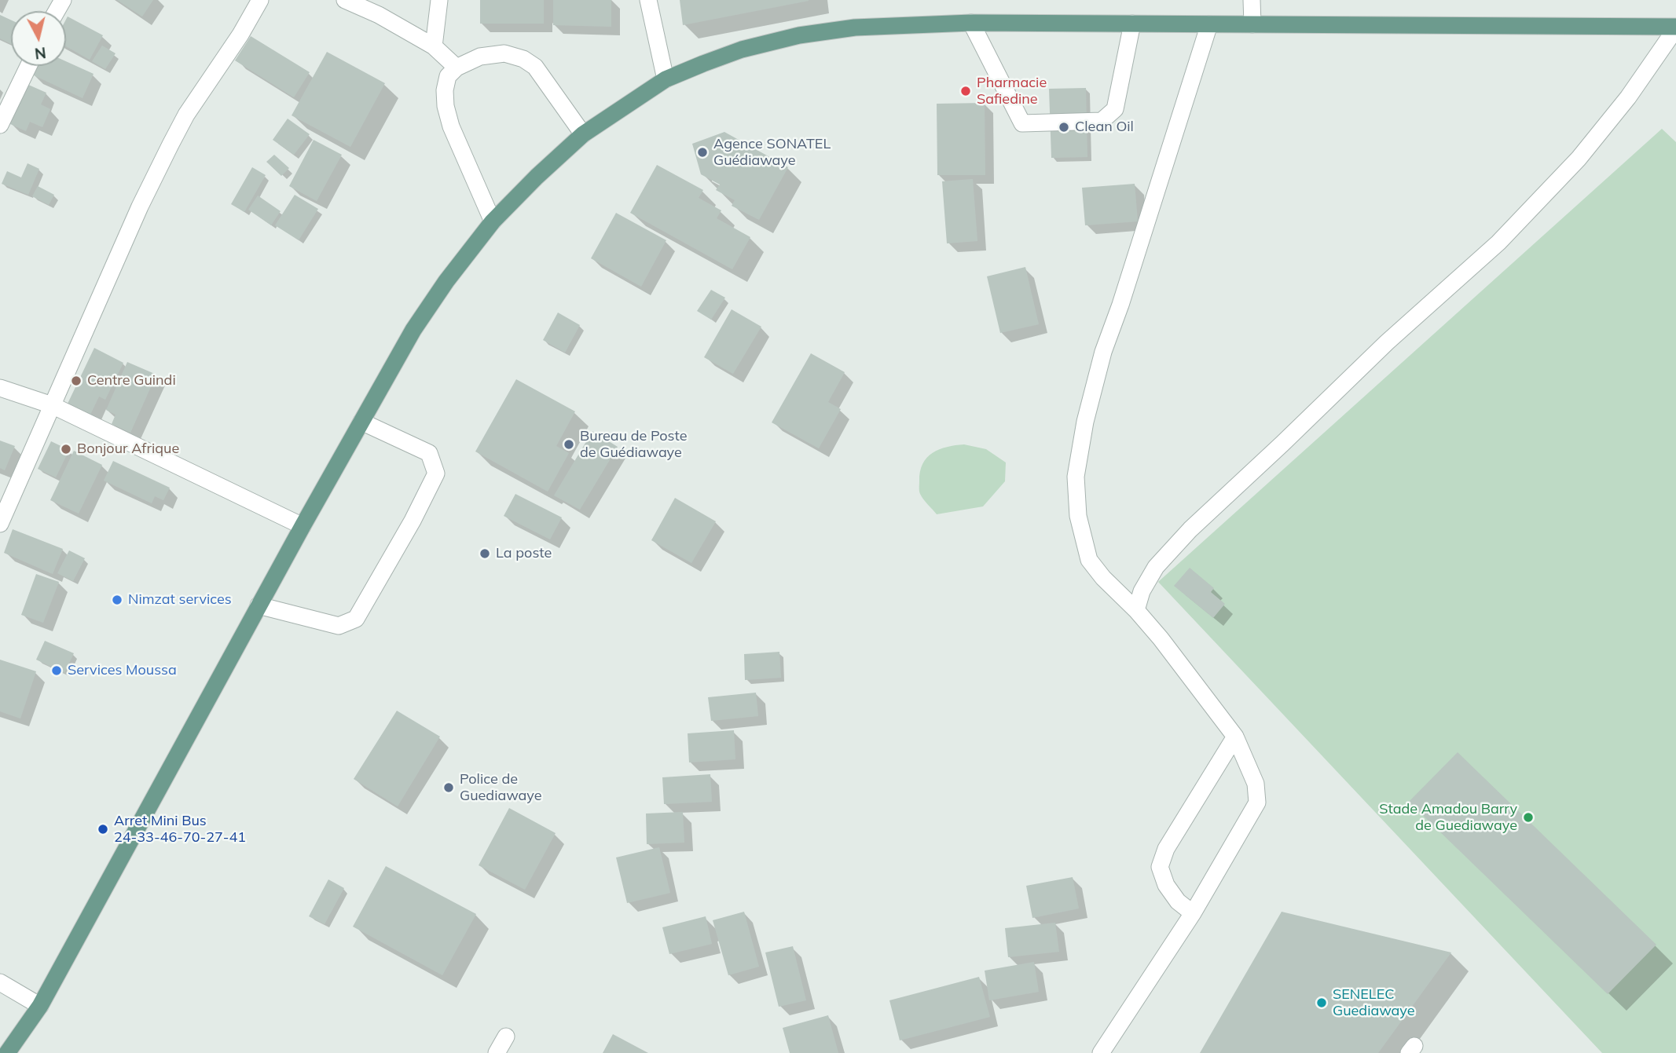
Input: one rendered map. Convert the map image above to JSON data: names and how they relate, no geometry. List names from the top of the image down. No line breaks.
{"places":["Pharmacie Safiedine","Clean Oil","Agence SONATEL Guédiawaye","Centre Guindi","Bureau de Poste de Guédiawaye","Bonjour Afrique","La poste","Nimzat services","Services Moussa","Police de Guediawaye","Stade Amadou Barry de Guediawaye","Arret Mini Bus 24-33-46-70-27-41","SENELEC Guediawaye"],"north":"bottom"}
